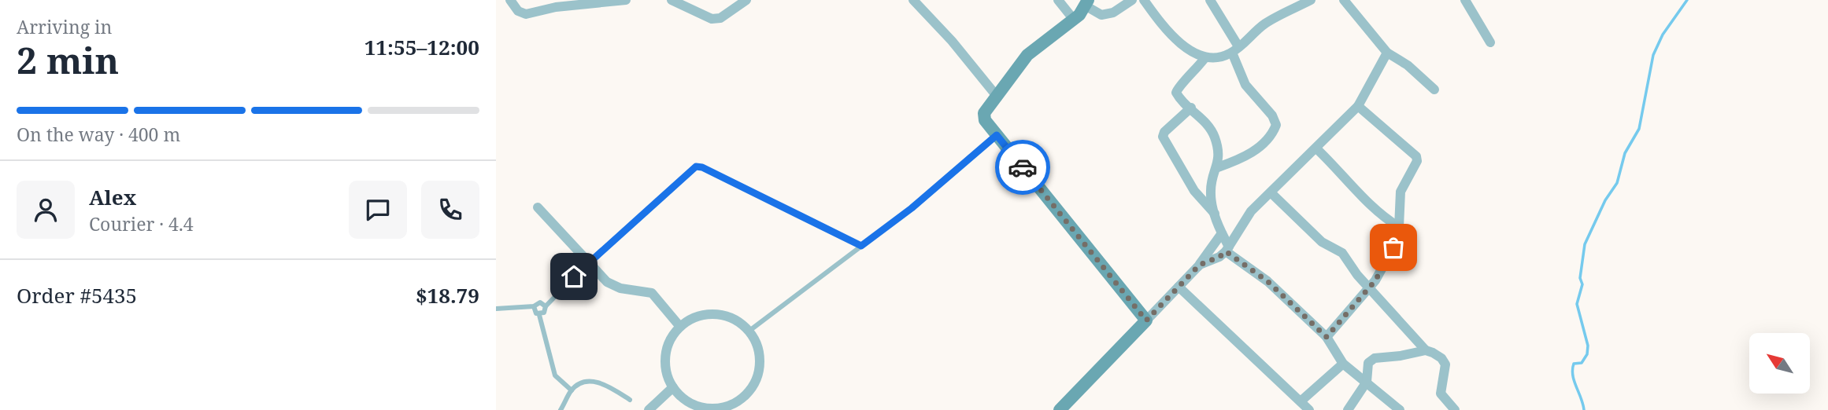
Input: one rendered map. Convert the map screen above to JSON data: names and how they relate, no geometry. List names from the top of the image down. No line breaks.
{"north":"top left","page":{"heading":["2 min","Arriving in","11:55–12:00"],"panel":["Alex","Courier · 4.4","Order #5435","$18.79"],"bar":"On the way · 400 m"}}
